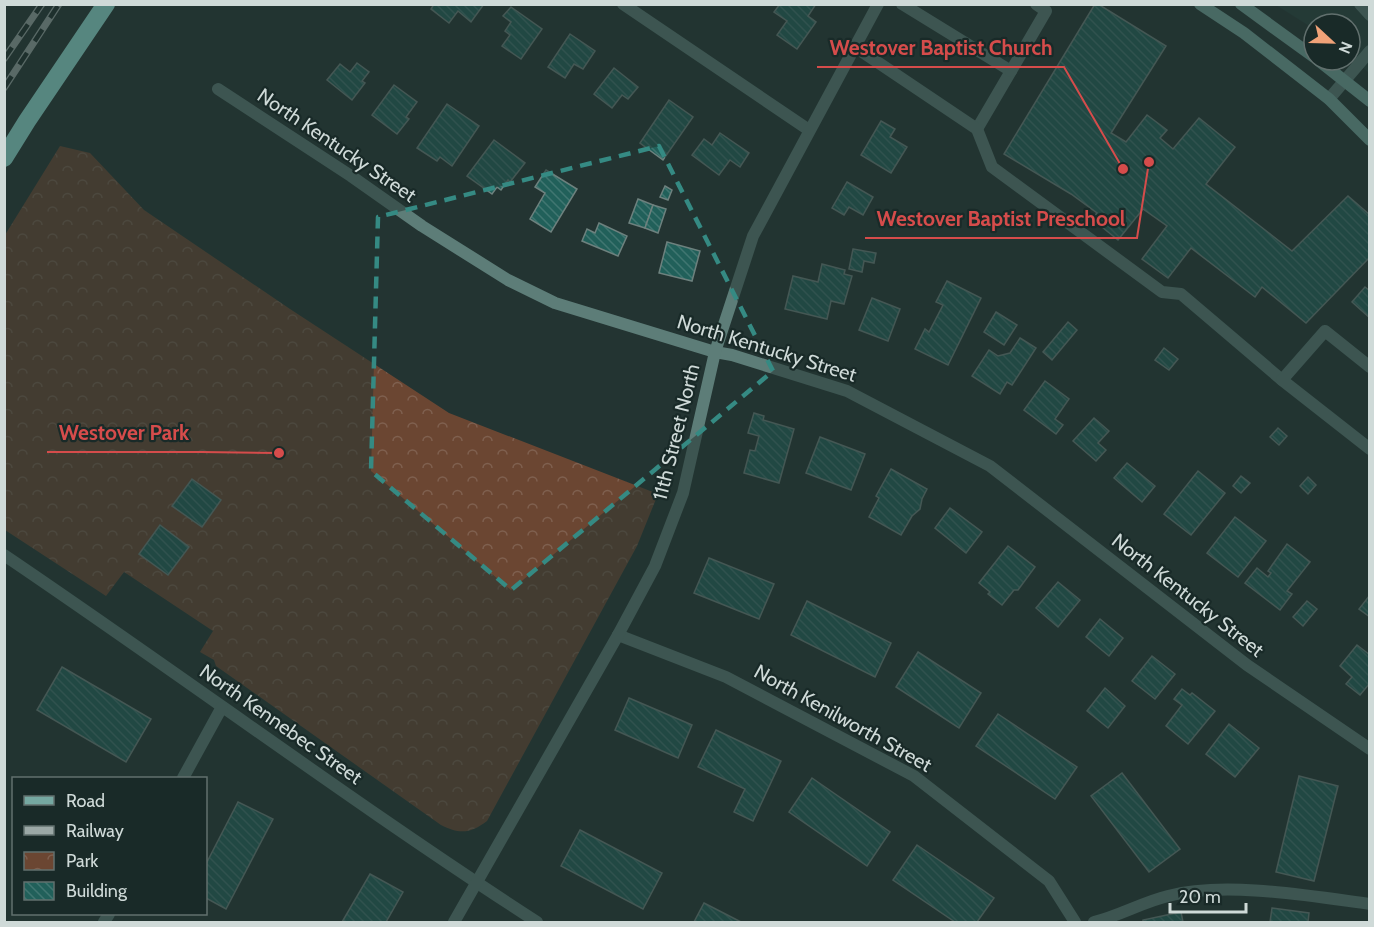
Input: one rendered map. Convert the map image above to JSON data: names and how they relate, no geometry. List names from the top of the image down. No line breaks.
{"streets":{"street":["North Kentucky Street","11th Street North","North Kenilworth Street","North Kennebec Street"]},"crossings":[["North Kentucky Street","11th Street North"],["11th Street North","North Kenilworth Street"],["11th Street North","North Kennebec Street"]],"places":["Westover Baptist Preschool","Westover Baptist Church","Westover Park"],"legend":["Road","Railway","Park","Building"],"scale_bar":"20 m","north":"right"}
